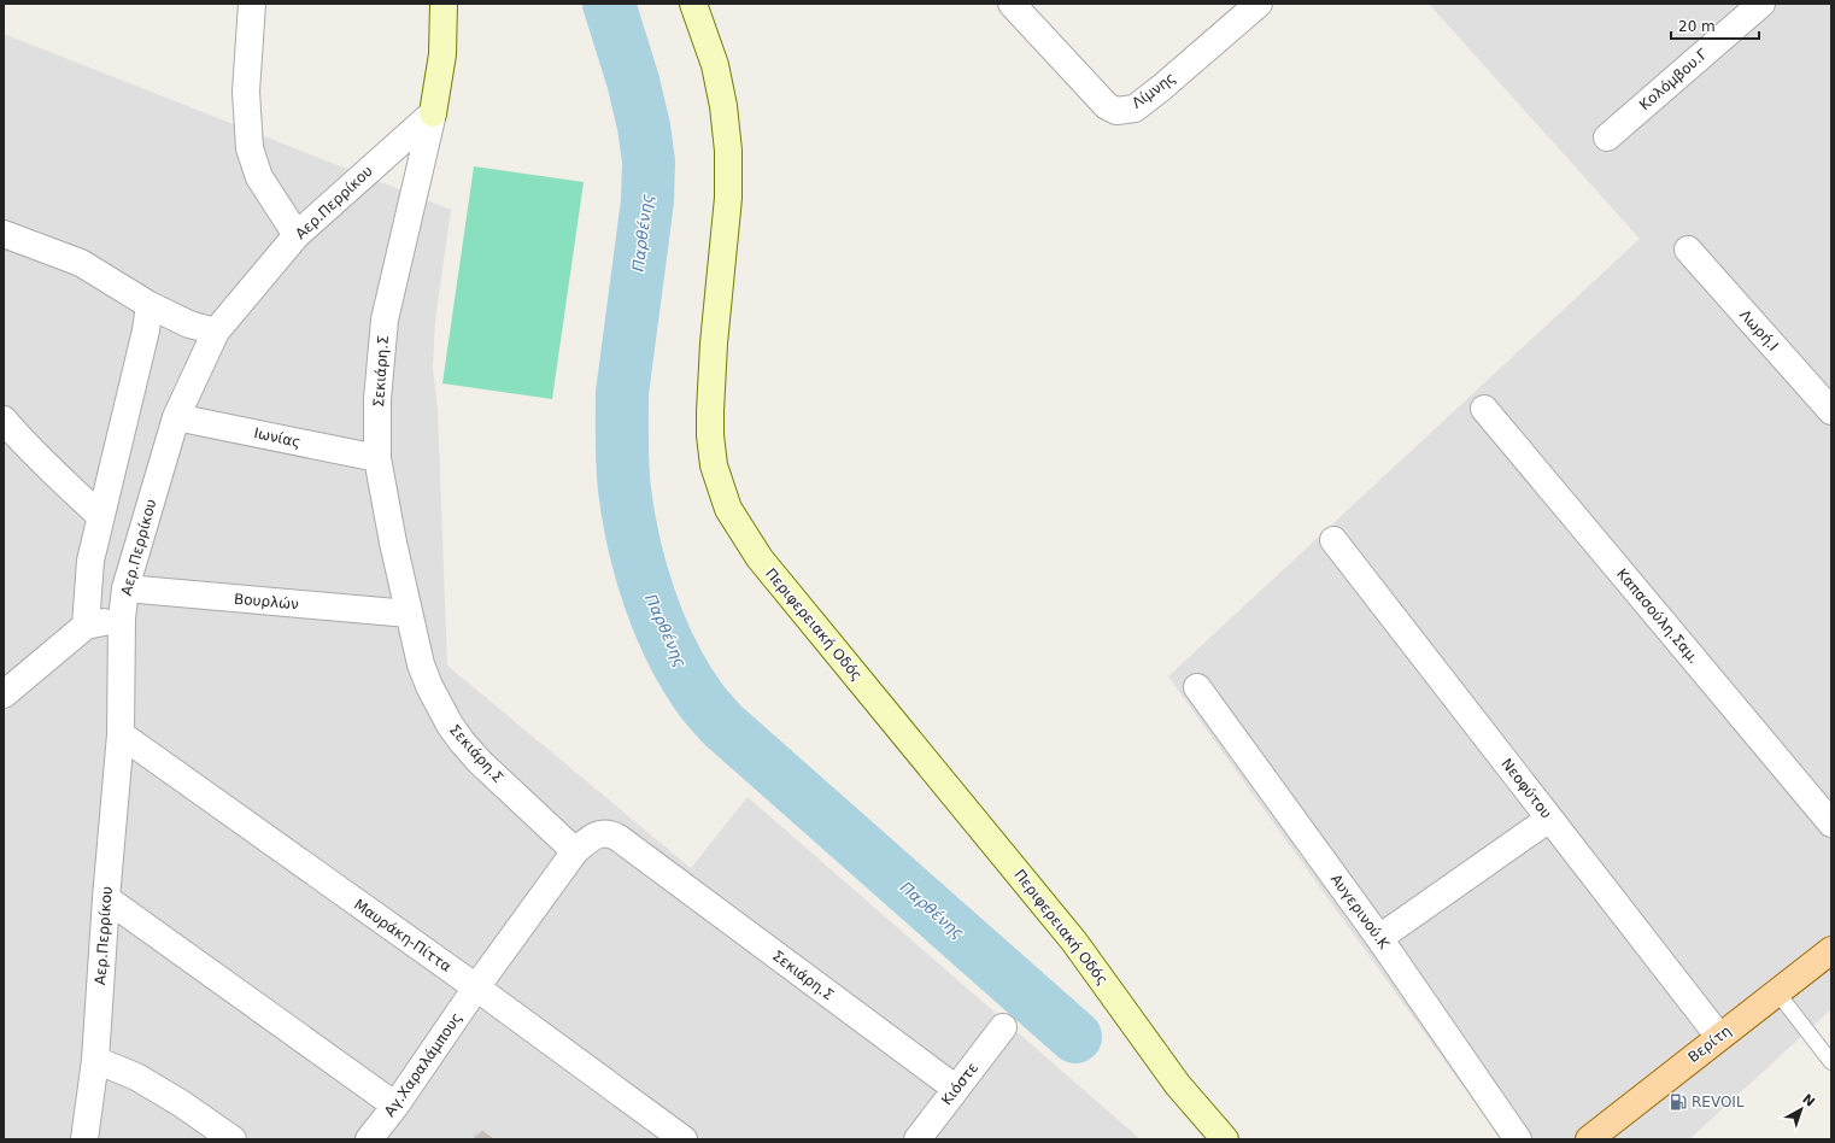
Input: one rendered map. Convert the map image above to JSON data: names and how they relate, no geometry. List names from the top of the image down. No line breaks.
{"streets":{"main road":["Περιφερειακή Οδός","Βερίτη"],"street":["Κολόμβου.Γ","Λίμνης","Αερ.Περρίκου","Λωρή.Ι","Σεκιάρη.Σ","Ιωνίας","Βουρλών","Καπασούλη.Σαμ.","Νεοφύτου","Αυγερινού.Κ","Μαυράκη-Πίττα","Αγ.Χαραλάμπους","Κιόστε"]},"crossings":[["Αερ.Περρίκου","Σεκιάρη.Σ"],["Αερ.Περρίκου","Ιωνίας"],["Αερ.Περρίκου","Βουρλών"],["Αερ.Περρίκου","Μαυράκη-Πίττα"],["Σεκιάρη.Σ","Ιωνίας"],["Σεκιάρη.Σ","Βουρλών"],["Σεκιάρη.Σ","Αγ.Χαραλάμπους"],["Σεκιάρη.Σ","Κιόστε"],["Νεοφύτου","Βερίτη"],["Μαυράκη-Πίττα","Αγ.Χαραλάμπους"]],"water":["Παρθένης"],"places":{"fuel station":["REVOIL"]},"scale_bar":"20 m","north":"top right"}
